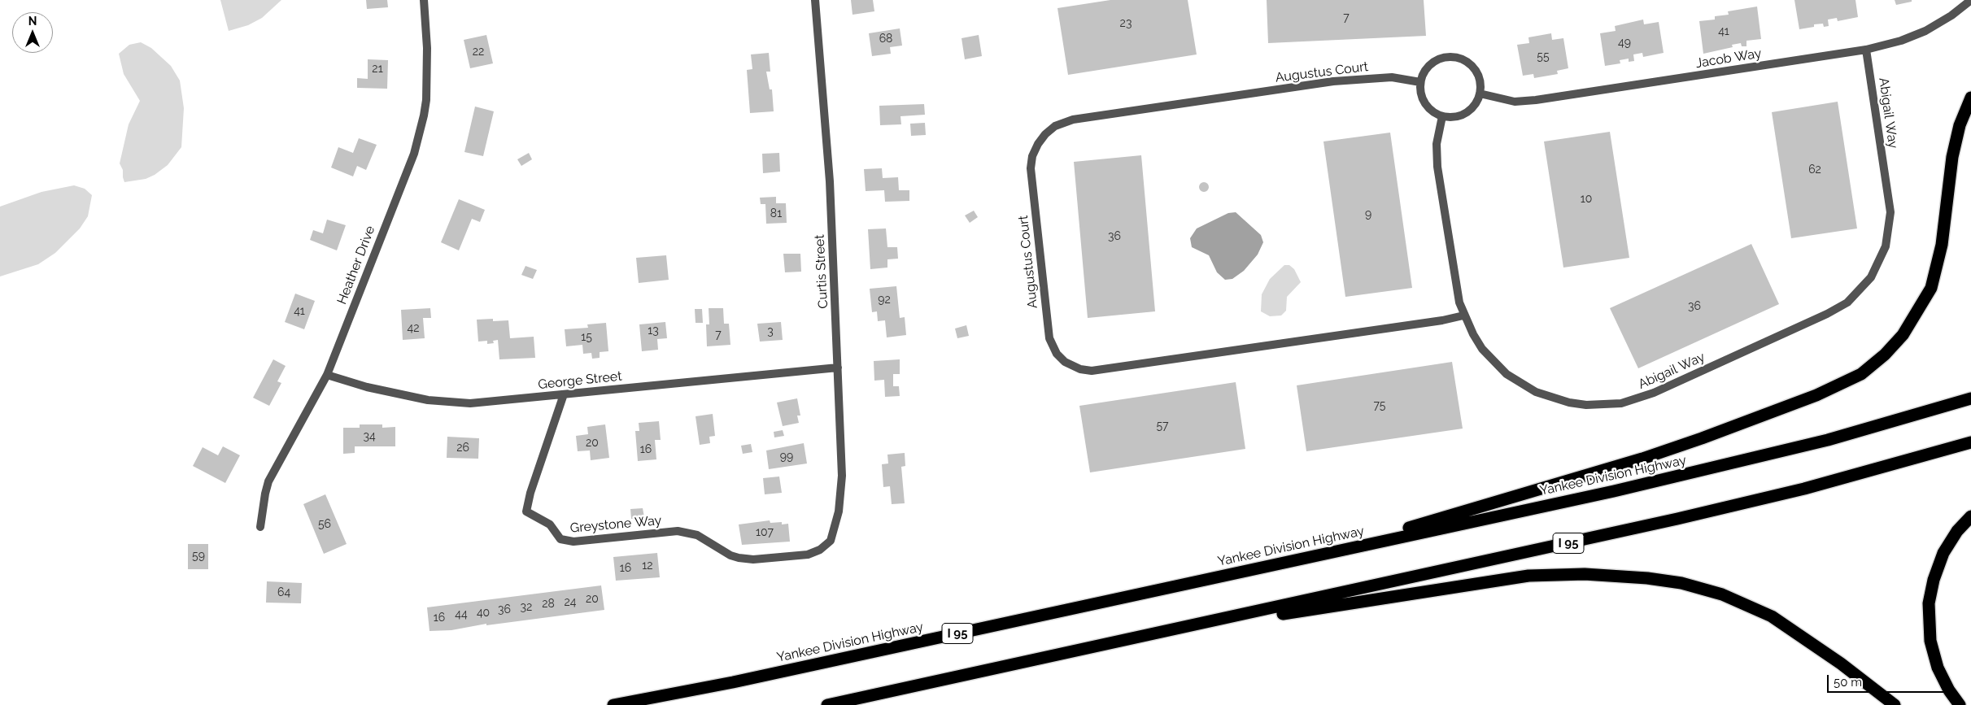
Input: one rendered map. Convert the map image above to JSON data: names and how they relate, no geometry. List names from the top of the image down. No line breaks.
{"streets":{"highway":["Yankee Division Highway","I 95"],"street":["Jacob Way","Augustus Court","Abigail Way","Heather Drive","Curtis Street","George Street","Greystone Way"]},"crossings":[["Jacob Way","Augustus Court"],["Jacob Way","Abigail Way"],["Augustus Court","Abigail Way"],["Heather Drive","George Street"],["Curtis Street","George Street"],["Curtis Street","Greystone Way"],["George Street","Greystone Way"]],"house_numbers":["7","23","41","68","49","22","55","21","62","10","81","9","36","92","36","41","42","13","3","7","15","75","57","34","20","26","16","99","56","107","59","12","16","64","20","24","28","32","36","40","44","16"],"scale_bar":"50 m","north":"top"}
